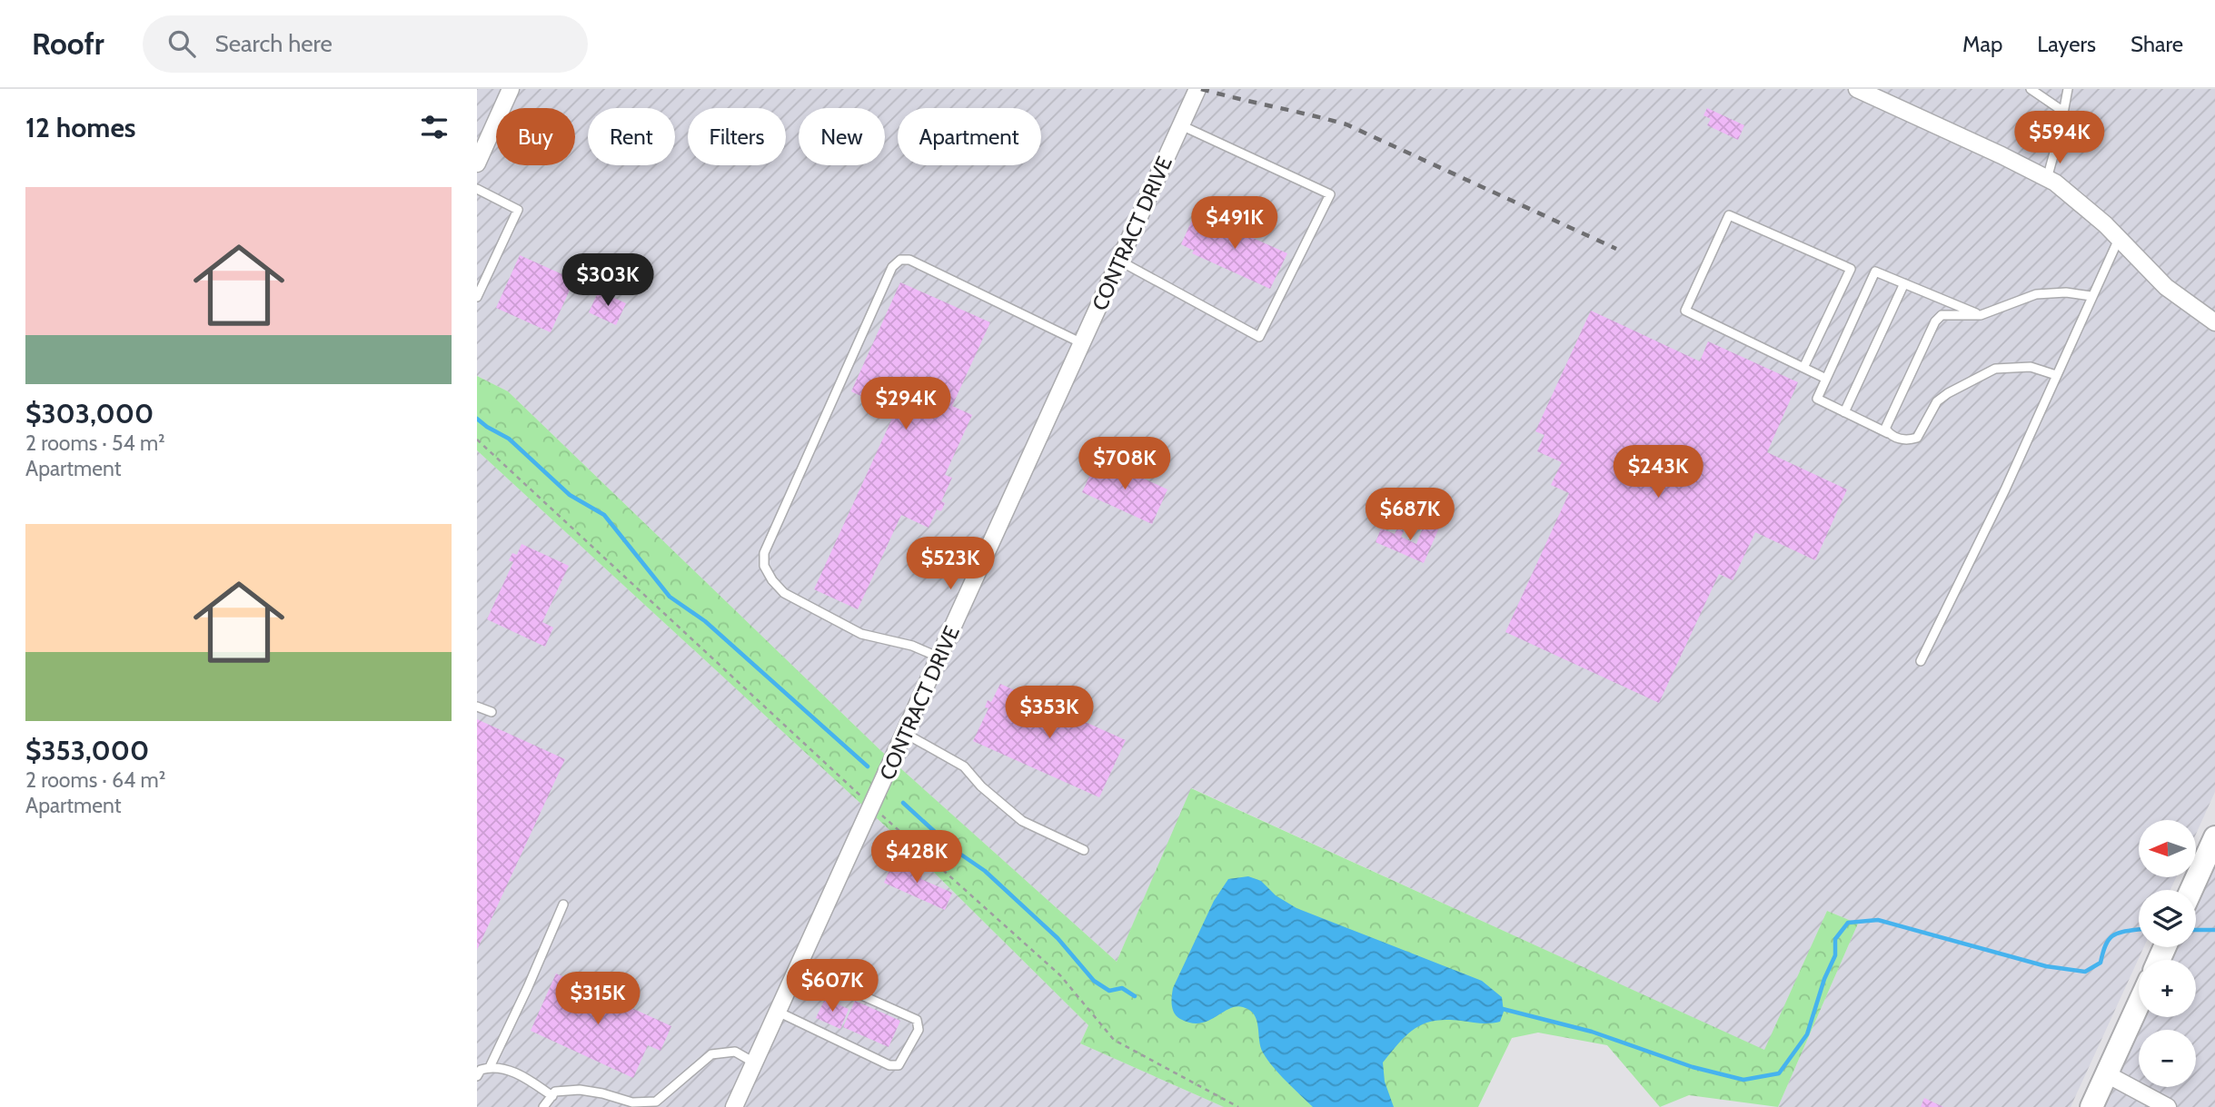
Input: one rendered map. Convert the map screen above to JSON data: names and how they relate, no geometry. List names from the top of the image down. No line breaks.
{"streets":{"street":["CONTRACT DRIVE"]},"north":"left","page":{"header":"Roofr","search":"Search here","nav":["Map","Layers","Share"],"heading":"12 homes","chip":["Buy","Rent","Filters","New","Apartment"],"price":["$594K","$491K","$303K","$294K","$708K","$243K","$687K","$523K","$353K","$428K","$607K","$315K"],"list":[{"name":"$303,000","note":"2 rooms · 54 m² · Apartment"},{"name":"$353,000","note":"2 rooms · 64 m² · Apartment"}],"map_buttons":["+","−"]}}
